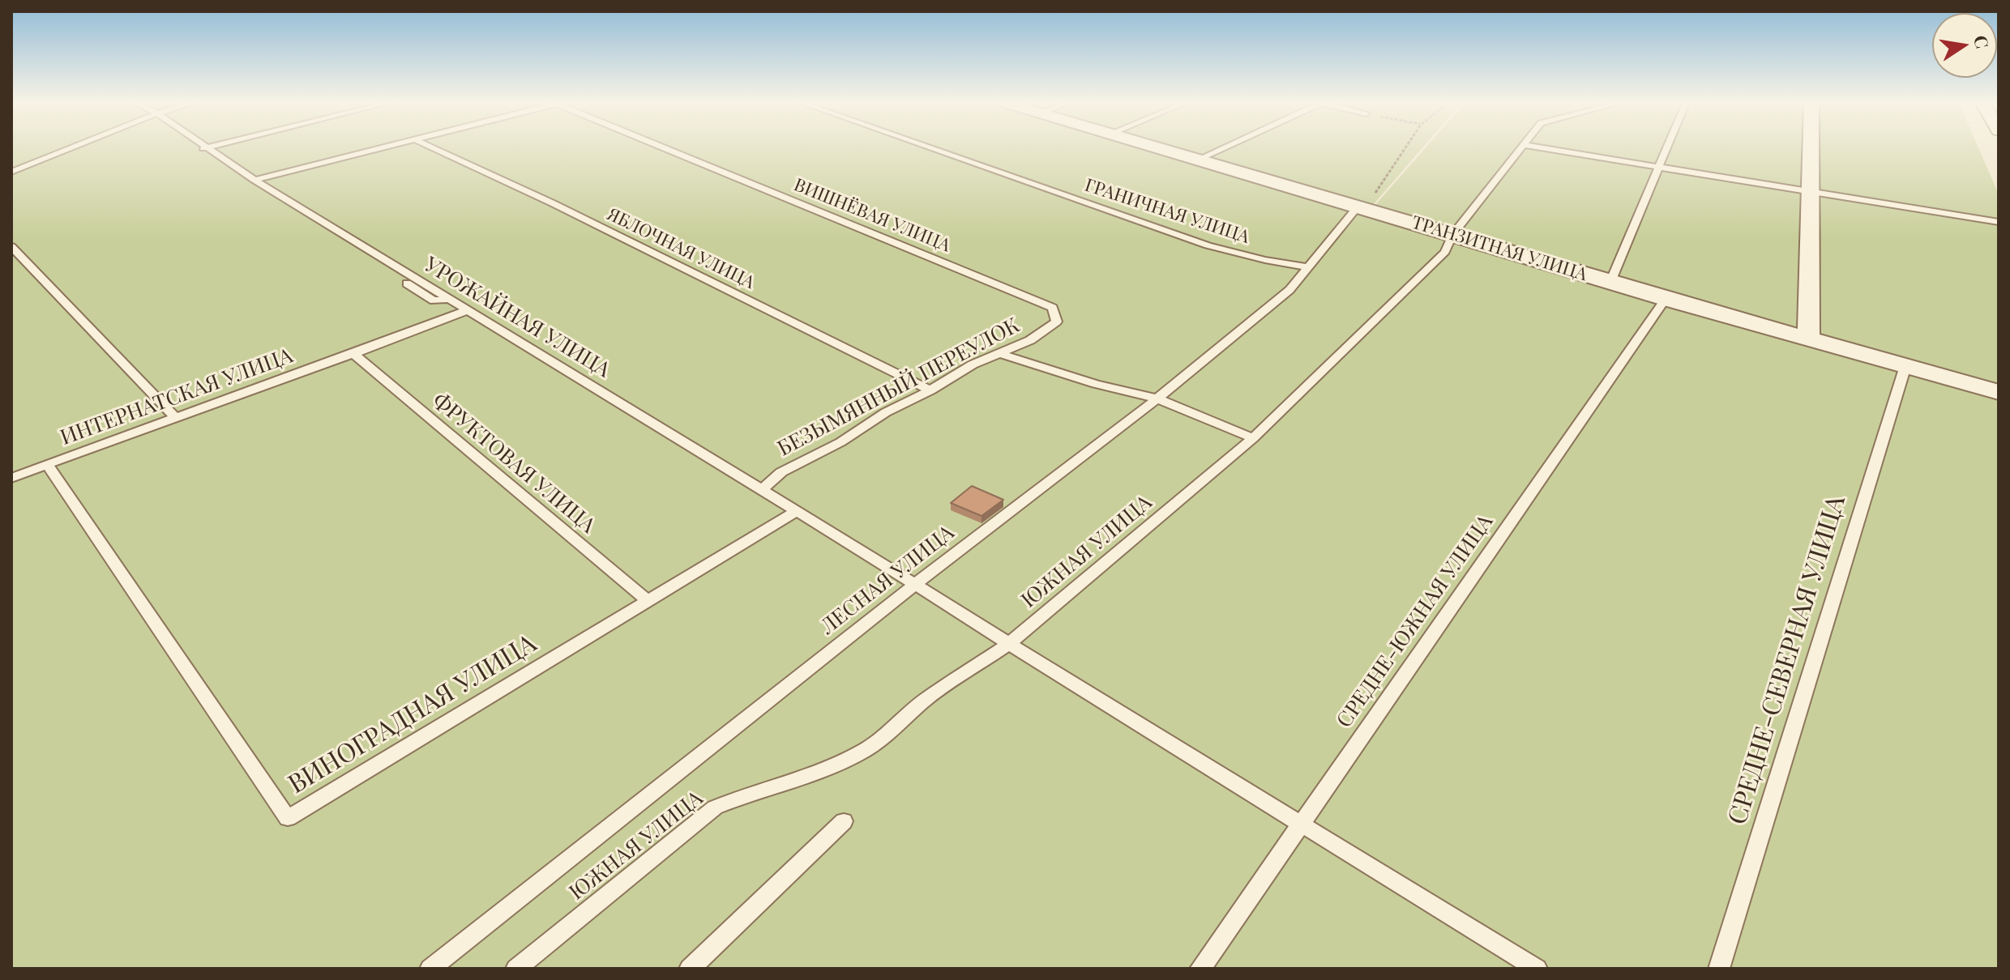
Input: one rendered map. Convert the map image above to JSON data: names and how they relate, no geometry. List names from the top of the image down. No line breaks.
{"streets":{"street":["ТРАНЗИТНАЯ УЛИЦА"],"lane":["ГРАНИЧНАЯ УЛИЦА","ВИШНЁВАЯ УЛИЦА","ЯБЛОЧНАЯ УЛИЦА","УРОЖАЙНАЯ УЛИЦА","БЕЗЫМЯННЫЙ ПЕРЕУЛОК","ИНТЕРНАТСКАЯ УЛИЦА","ФРУКТОВАЯ УЛИЦА","ЮЖНАЯ УЛИЦА","ЛЕСНАЯ УЛИЦА","СРЕДНЕ-ЮЖНАЯ УЛИЦА","СРЕДНЕ-СЕВЕРНАЯ УЛИЦА","ВИНОГРАДНАЯ УЛИЦА"]},"crossings":[["ГРАНИЧНАЯ УЛИЦА","ЛЕСНАЯ УЛИЦА"],["ВИШНЁВАЯ УЛИЦА","БЕЗЫМЯННЫЙ ПЕРЕУЛОК"],["ЯБЛОЧНАЯ УЛИЦА","БЕЗЫМЯННЫЙ ПЕРЕУЛОК"],["ТРАНЗИТНАЯ УЛИЦА","ЮЖНАЯ УЛИЦА"],["ТРАНЗИТНАЯ УЛИЦА","ЛЕСНАЯ УЛИЦА"],["ТРАНЗИТНАЯ УЛИЦА","СРЕДНЕ-ЮЖНАЯ УЛИЦА"],["ТРАНЗИТНАЯ УЛИЦА","СРЕДНЕ-СЕВЕРНАЯ УЛИЦА"],["УРОЖАЙНАЯ УЛИЦА","БЕЗЫМЯННЫЙ ПЕРЕУЛОК"],["УРОЖАЙНАЯ УЛИЦА","ИНТЕРНАТСКАЯ УЛИЦА"],["УРОЖАЙНАЯ УЛИЦА","ЮЖНАЯ УЛИЦА"],["УРОЖАЙНАЯ УЛИЦА","ЛЕСНАЯ УЛИЦА"],["УРОЖАЙНАЯ УЛИЦА","СРЕДНЕ-ЮЖНАЯ УЛИЦА"],["УРОЖАЙНАЯ УЛИЦА","ВИНОГРАДНАЯ УЛИЦА"],["ИНТЕРНАТСКАЯ УЛИЦА","ФРУКТОВАЯ УЛИЦА"],["ИНТЕРНАТСКАЯ УЛИЦА","ВИНОГРАДНАЯ УЛИЦА"],["ФРУКТОВАЯ УЛИЦА","ВИНОГРАДНАЯ УЛИЦА"]],"north":"right"}
